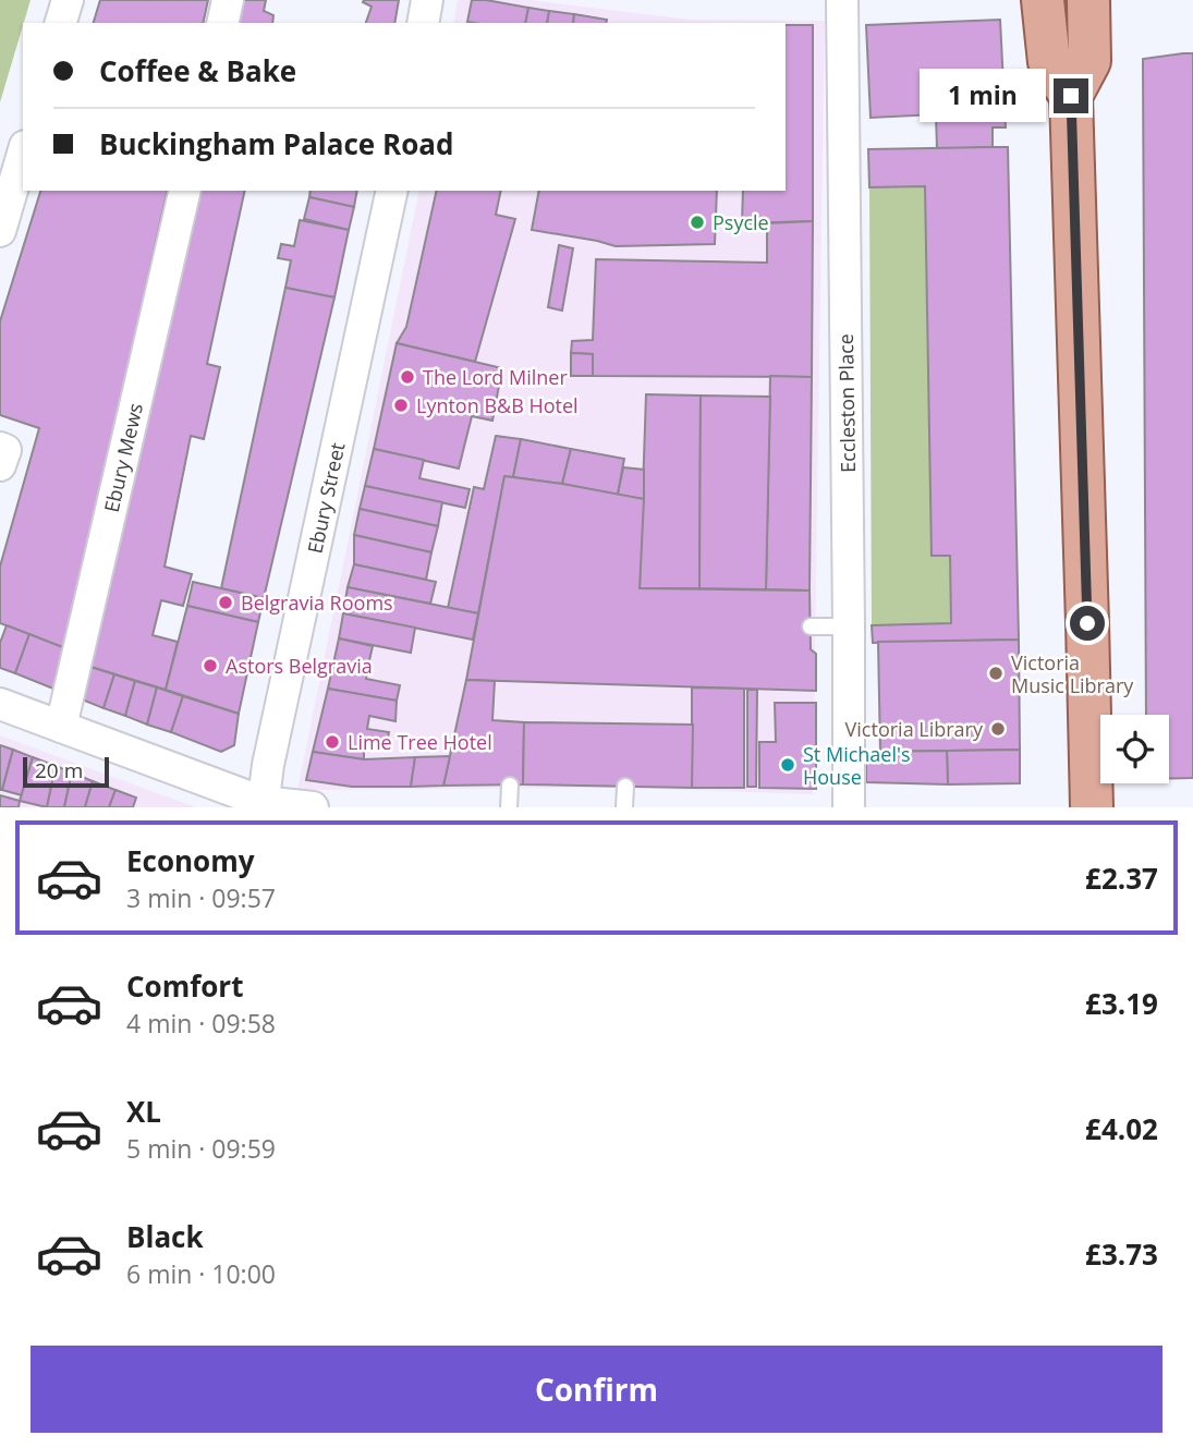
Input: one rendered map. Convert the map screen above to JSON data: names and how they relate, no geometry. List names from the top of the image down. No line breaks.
{"streets":{"street":["Eccleston Place","Ebury Mews","Ebury Street"]},"places":["Psycle","The Lord Milner","Lynton B&B Hotel","Belgravia Rooms","Astors Belgravia","Victoria Music Library","Victoria Library","Lime Tree Hotel","St Michael's House"],"scale_bar":"20 m","page":{"banner":["Coffee & Bake","Buckingham Palace Road"],"bubble":"1 min","scale":"20 m","list":[{"name":"Economy","note":"3 min · 09:57","value":"£2.37"},{"name":"Comfort","note":"4 min · 09:58","value":"£3.19"},{"name":"XL","note":"5 min · 09:59","value":"£4.02"},{"name":"Black","note":"6 min · 10:00","value":"£3.73"}],"buttons":"Confirm"}}
